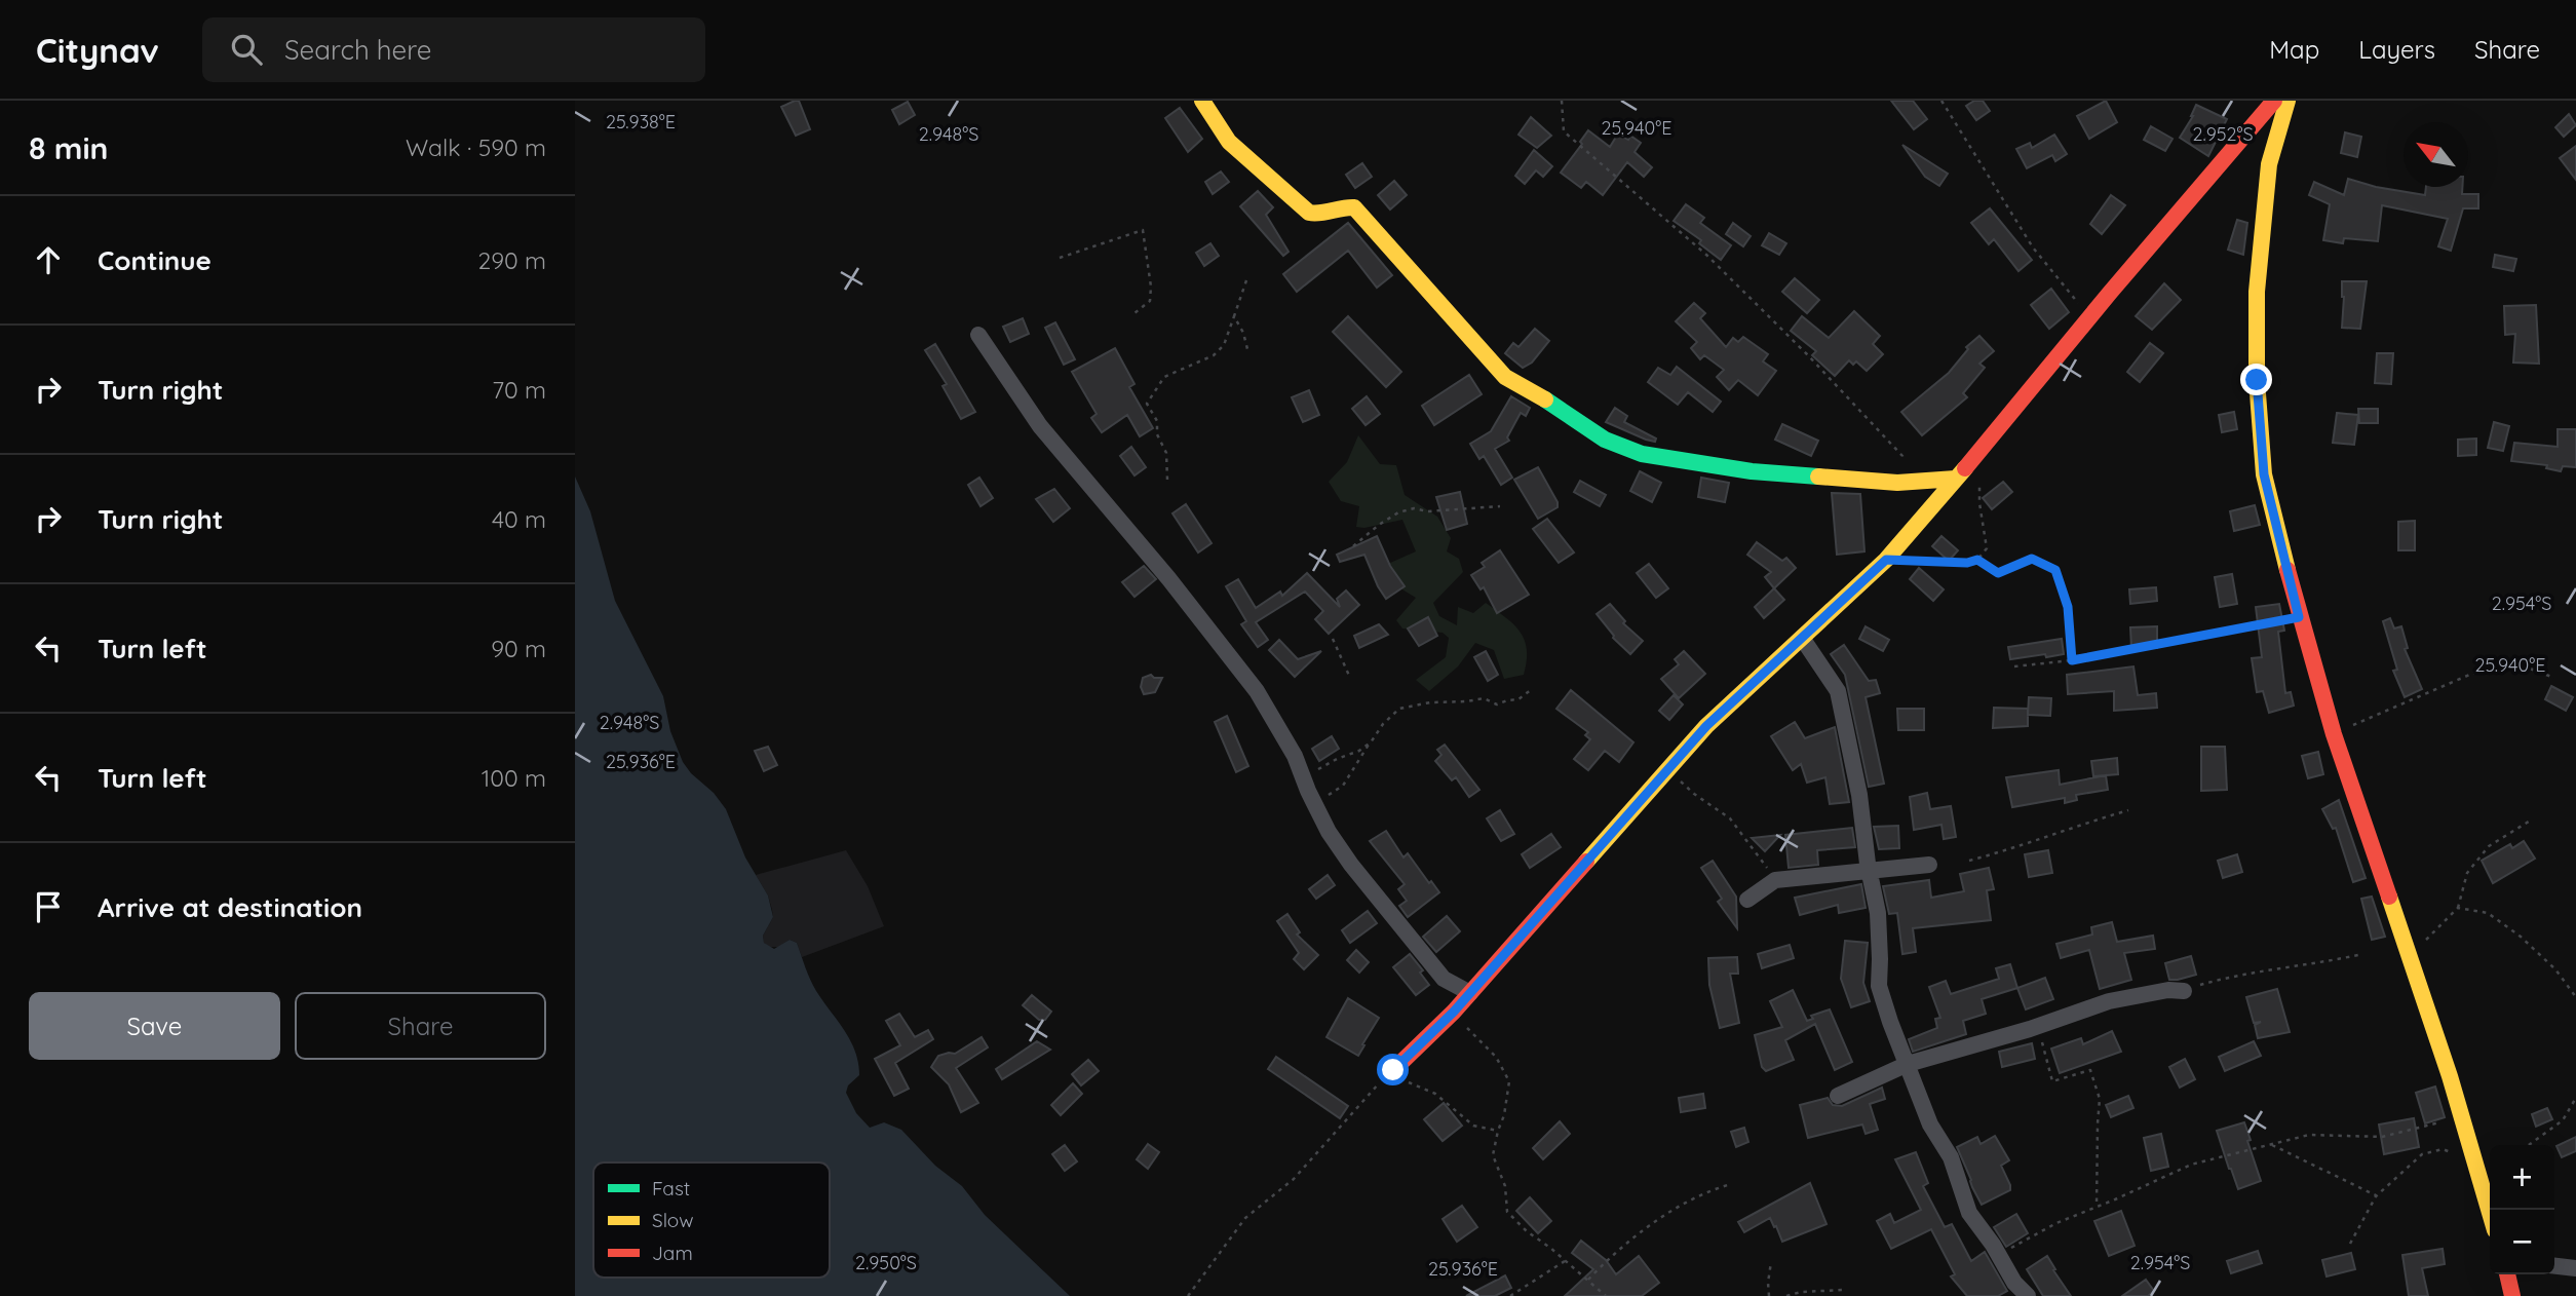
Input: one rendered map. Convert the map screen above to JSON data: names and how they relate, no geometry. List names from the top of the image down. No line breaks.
{"legend":["Fast","Slow","Jam"],"north":"top left","page":{"header":"Citynav","search":"Search here","nav":["Map","Layers","Share"],"heading":["8 min","Walk · 590 m"],"list":[["Continue","290 m"],["Turn right","70 m"],["Turn right","40 m"],["Turn left","90 m"],["Turn left","100 m"],"Arrive at destination"],"buttons":["Save","Share"],"map_buttons":["+","−"]},"coordinates":["25.938°E","25.940°E","2.948°S","2.952°S","2.954°S","25.936°E","2.950°S"]}
